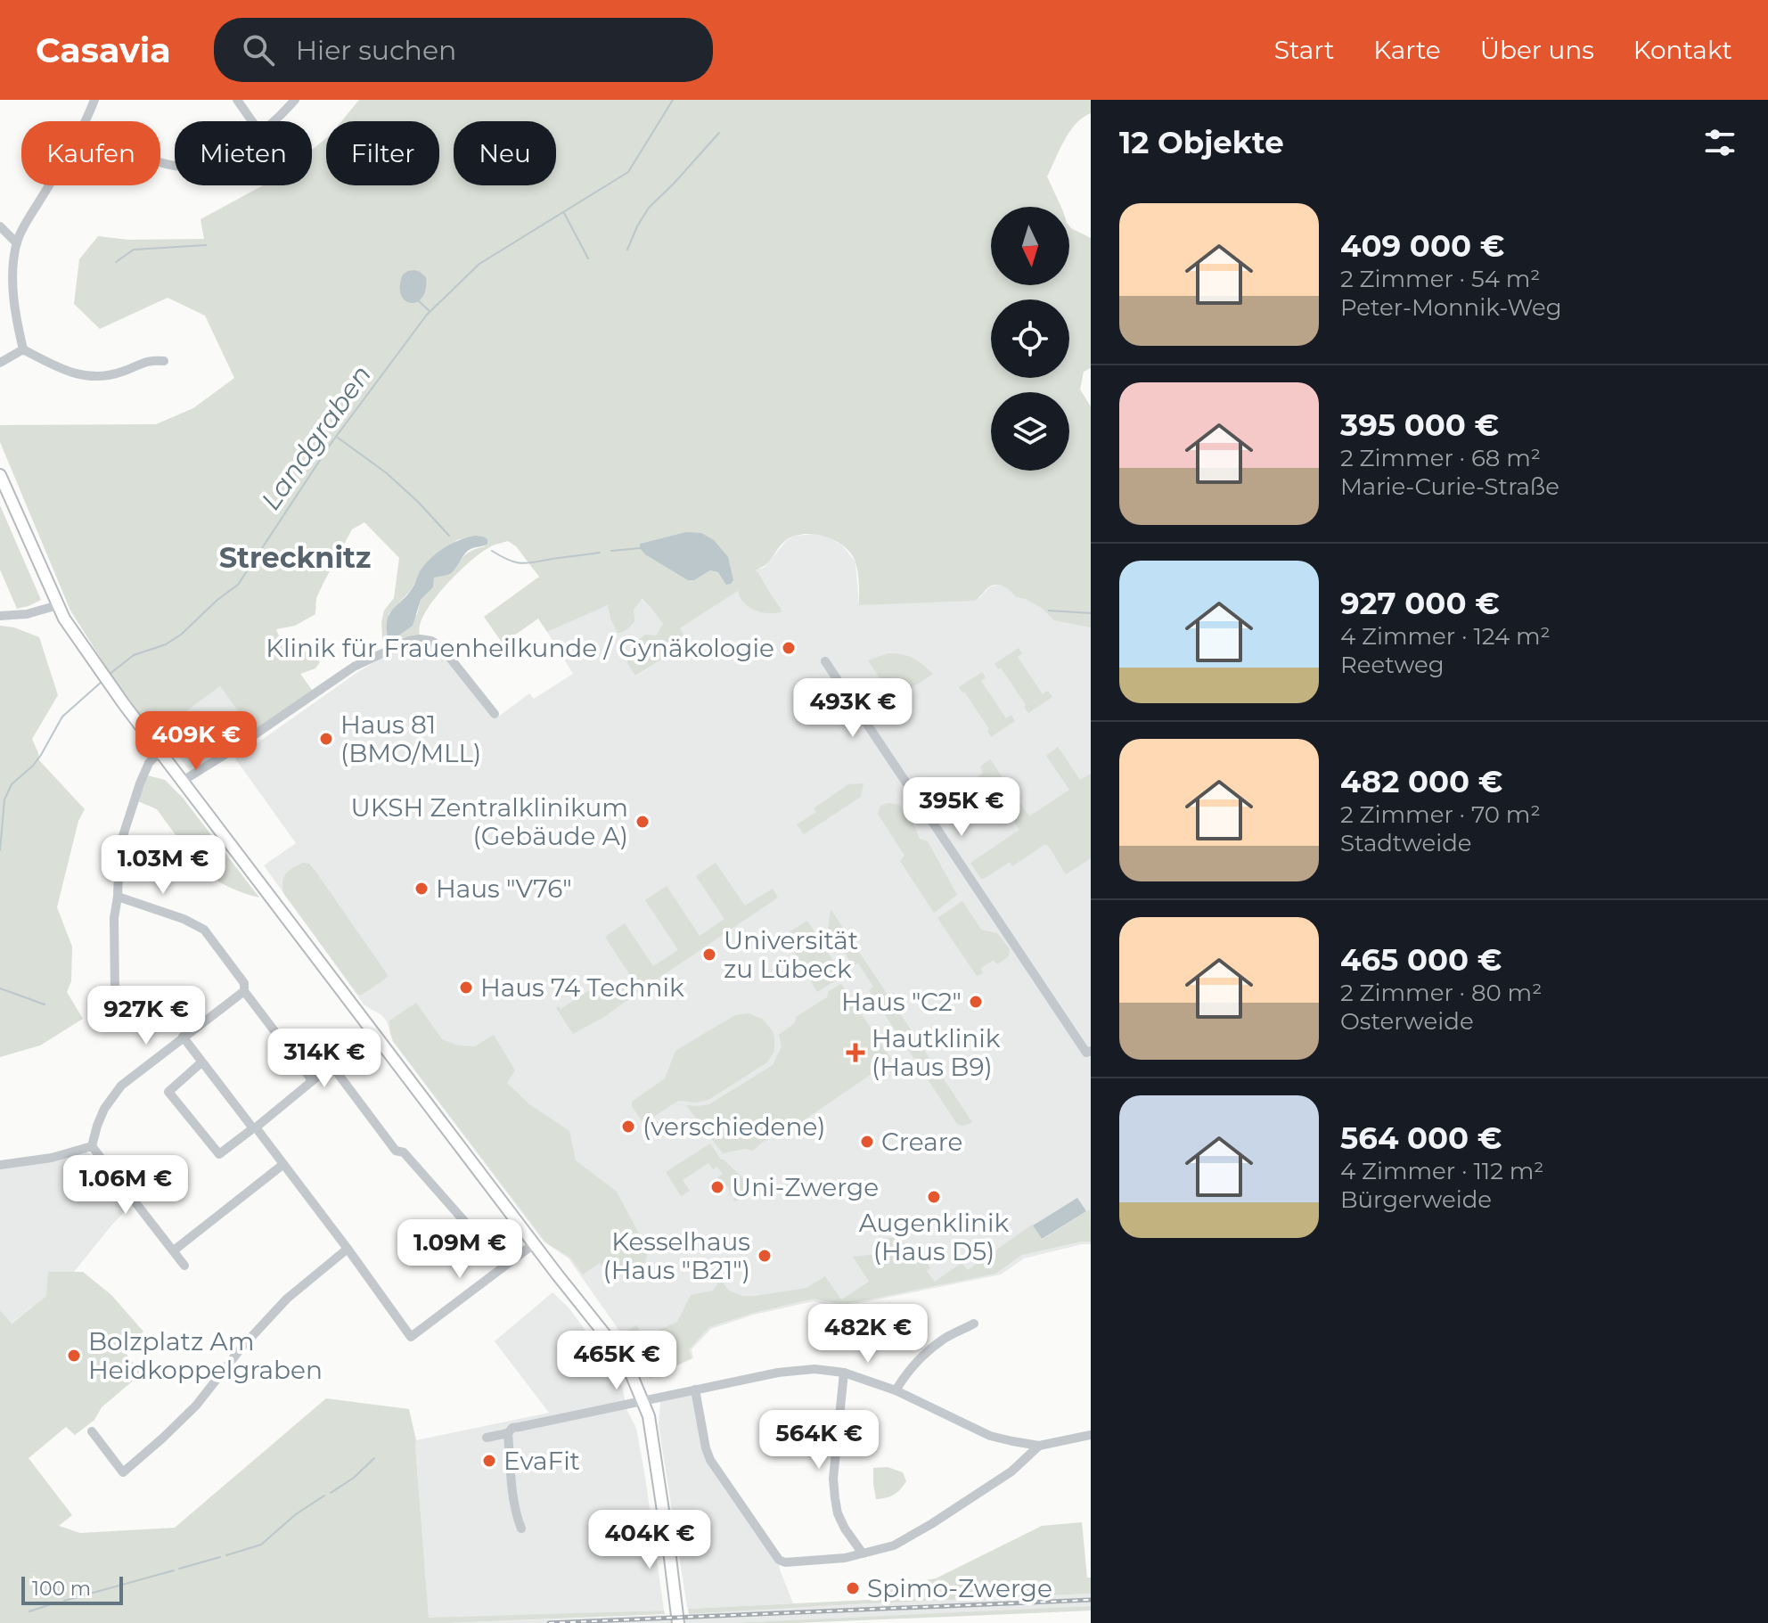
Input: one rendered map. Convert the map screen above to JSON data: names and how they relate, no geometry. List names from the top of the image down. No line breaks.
{"districts":["Strecknitz"],"water":["Landgraben"],"places":{"other":["Klinik für Frauenheilkunde / Gynäkologie","Haus 81 (BMO/MLL)","UKSH Zentralklinikum (Gebäude A)","Haus \"V76\"","Universität zu Lübeck","Haus 74 Technik","Haus \"C2\"","(verschiedene)","Creare","Uni-Zwerge","Augenklinik (Haus D5)","Kesselhaus (Haus \"B21\")","Bolzplatz Am Heidkoppelgraben","EvaFit","Spimo-Zwerge"],"health":["Hautklinik (Haus B9)"]},"scale_bar":"100 m","north":"bottom","page":{"header":"Casavia","search":"Hier suchen","nav":["Start","Karte","Über uns","Kontakt"],"heading":"12 Objekte","chip":["Kaufen","Mieten","Filter","Neu"],"list":[{"name":"409 000 €","note":"2 Zimmer · 54 m² · Peter-Monnik-Weg"},{"name":"395 000 €","note":"2 Zimmer · 68 m² · Marie-Curie-Straße"},{"name":"927 000 €","note":"4 Zimmer · 124 m² · Reetweg"},{"name":"482 000 €","note":"2 Zimmer · 70 m² · Stadtweide"},{"name":"465 000 €","note":"2 Zimmer · 80 m² · Osterweide"},{"name":"564 000 €","note":"4 Zimmer · 112 m² · Bürgerweide"}],"price":["493K €","409K €","395K €","1.03M €","927K €","314K €","1.06M €","1.09M €","482K €","465K €","564K €","404K €"],"scale":"100 m"}}
